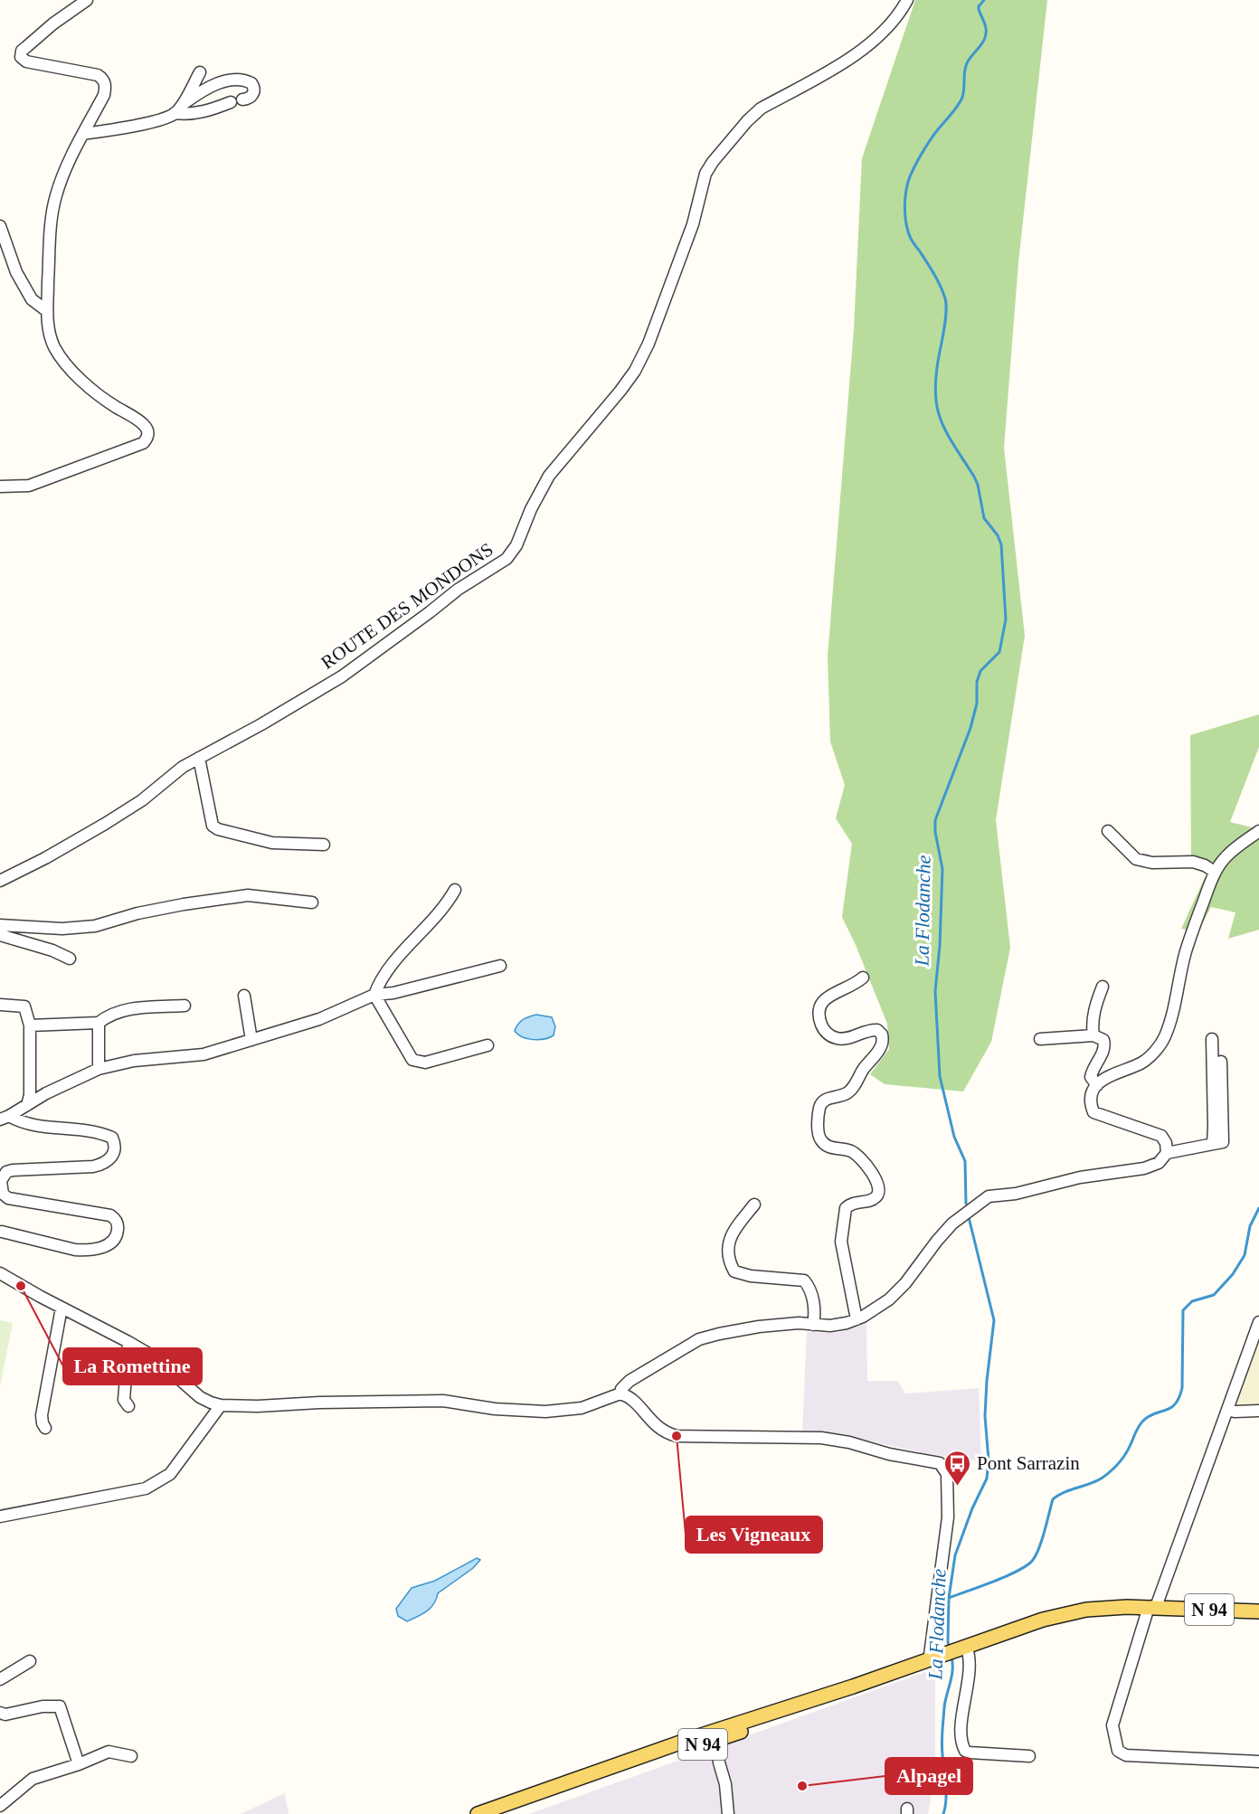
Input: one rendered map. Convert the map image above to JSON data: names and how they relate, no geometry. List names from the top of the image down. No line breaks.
{"streets":{"main road":["N 94"],"street":["ROUTE DES MONDONS"]},"water":["La Flodanche"],"places":{"other":["La Romettine","Les Vigneaux","Alpagel"],"bus stop":["Pont Sarrazin"]}}
